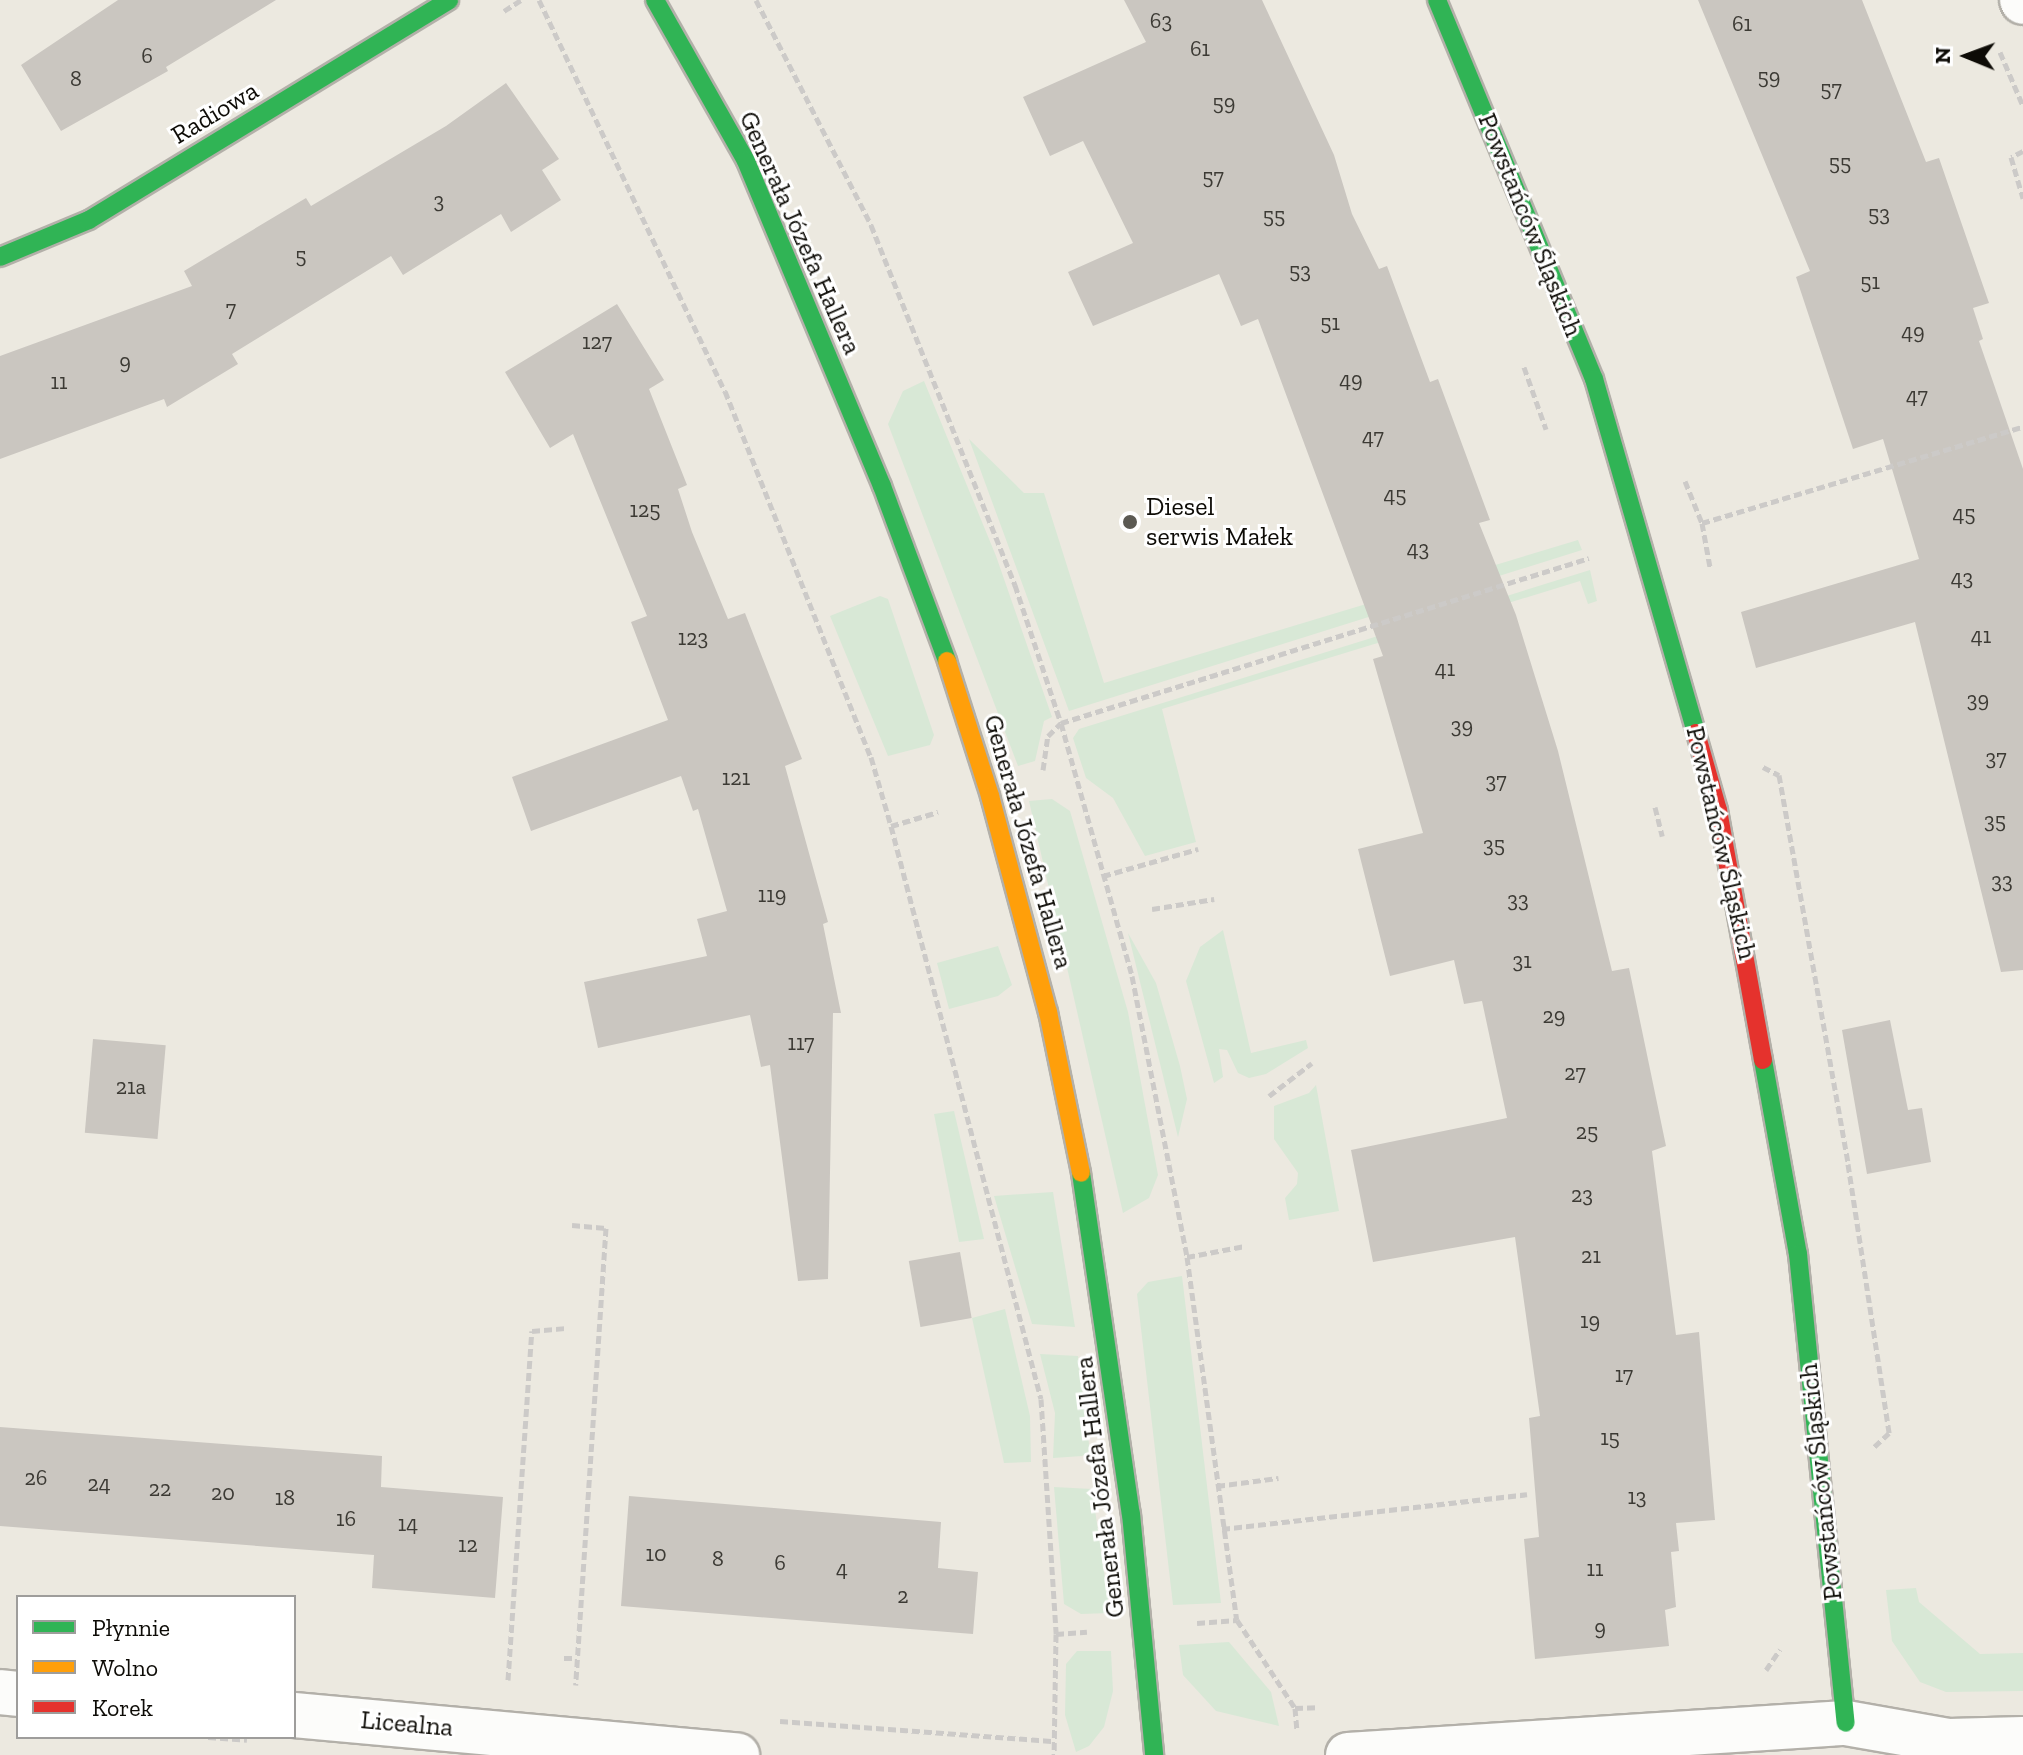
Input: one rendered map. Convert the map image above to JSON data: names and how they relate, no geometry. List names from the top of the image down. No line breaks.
{"streets":{"street":["Radiowa","Powstańców Śląskich","Generała Józefa Hallera","Licealna"]},"places":["Diesel serwis Małek"],"house_numbers":["63","61","61","6","59","8","57","59","55","57","3","53","55","5","53","51","7","51","49","127","9","49","11","47","47","45","125","45","43","43","41","123","41","39","39","37","121","37","35","35","33","119","33","31","29","117","27","21a","25","23","21","19","17","15","26","24","22","20","13","18","16","14","12","10","8","6","4","11","2","9"],"legend":["Płynnie","Wolno","Korek"],"north":"left"}
